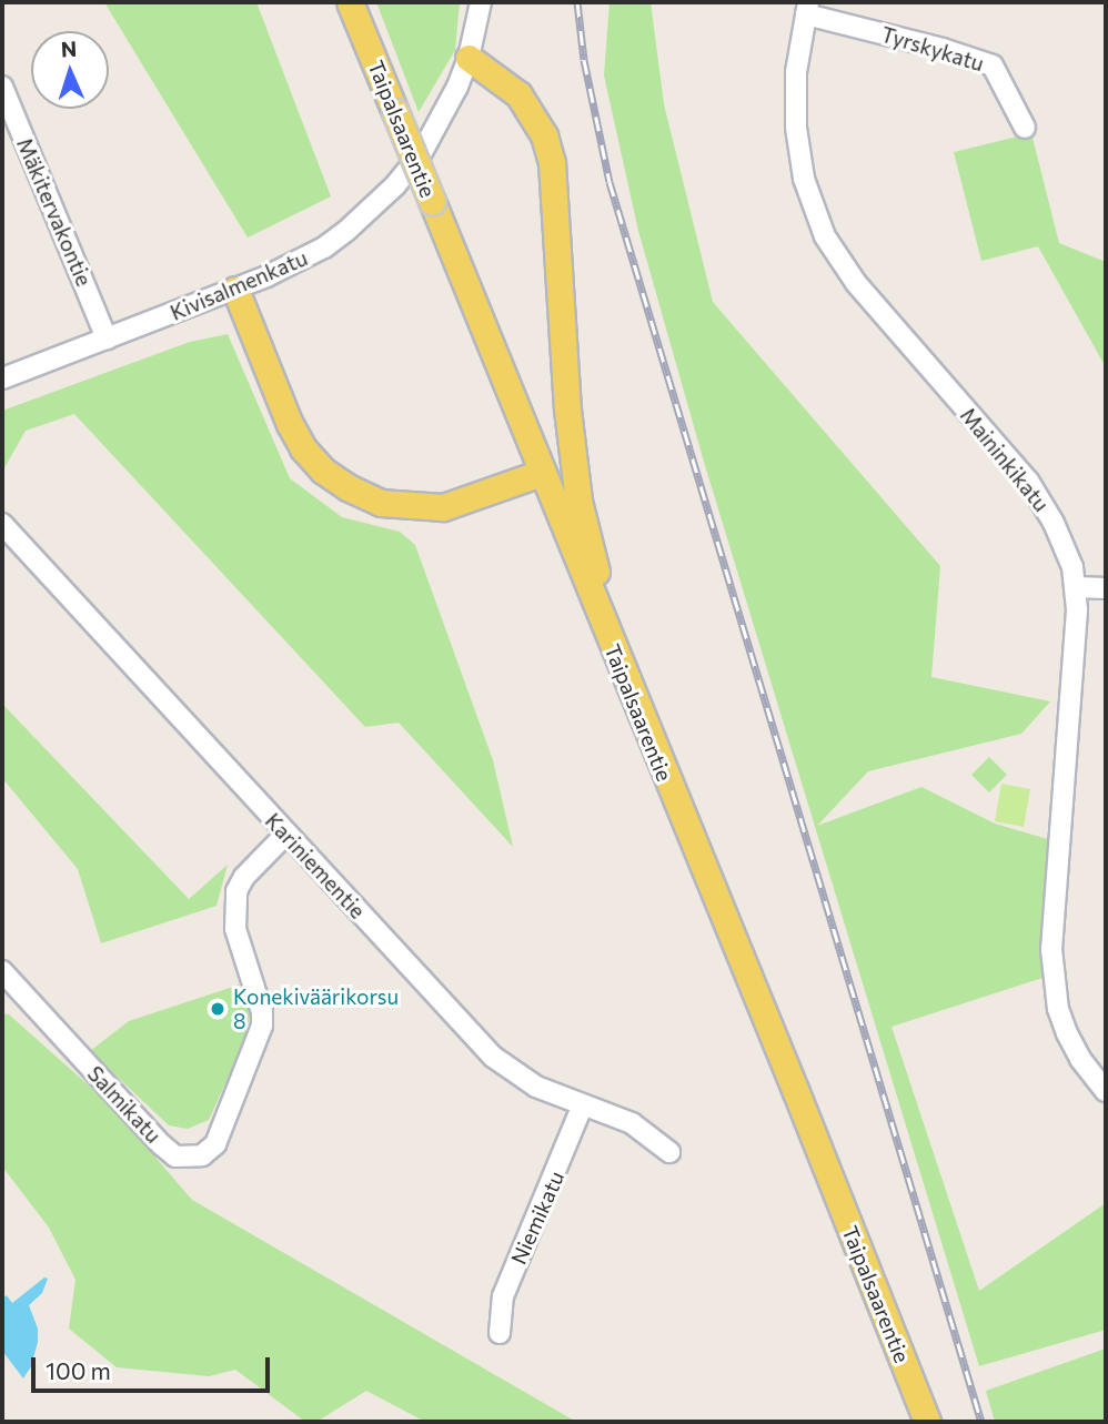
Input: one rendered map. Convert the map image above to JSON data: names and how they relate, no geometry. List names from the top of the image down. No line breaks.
{"streets":{"main road":["Taipalsaarentie"],"street":["Tyrskykatu","Mäkitervakontie","Kivisalmenkatu","Maininkikatu","Kariniementie","Salmikatu","Niemikatu"]},"crossings":[["Tyrskykatu","Maininkikatu"],["Mäkitervakontie","Kivisalmenkatu"],["Kariniementie","Salmikatu"],["Kariniementie","Niemikatu"]],"places":["Konekiväärikorsu 8"],"scale_bar":"100 m","north":"top"}
